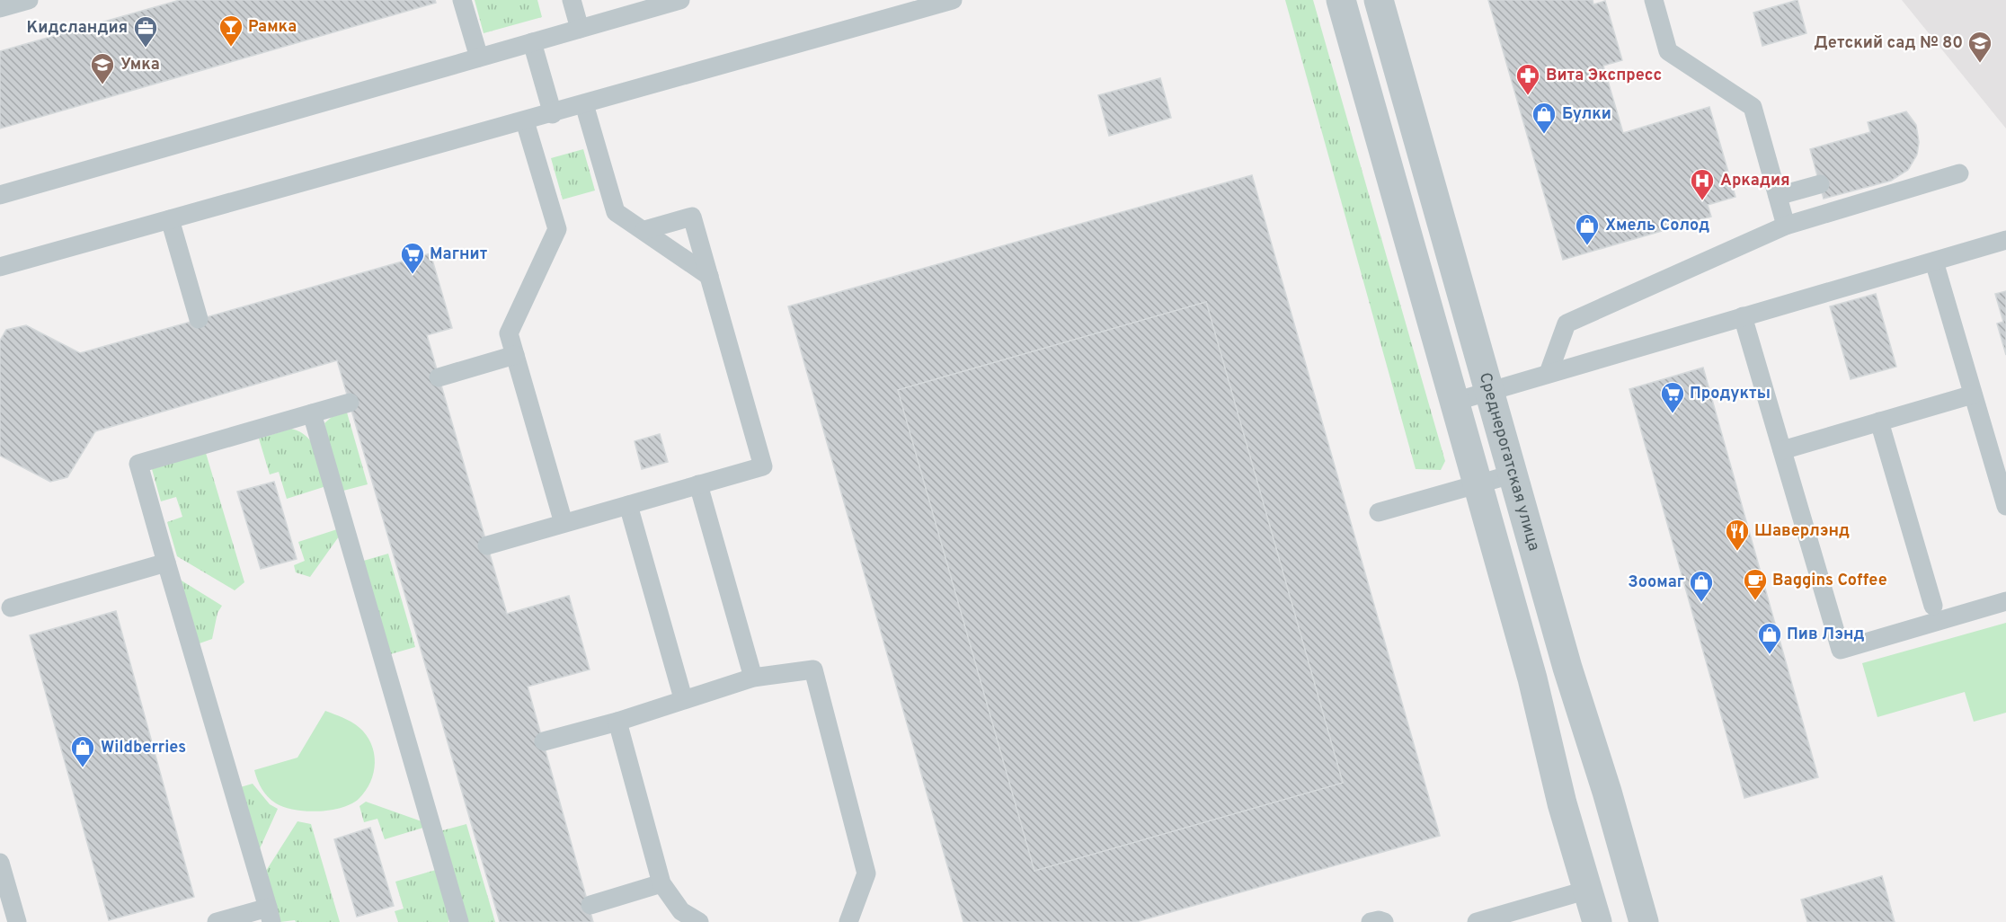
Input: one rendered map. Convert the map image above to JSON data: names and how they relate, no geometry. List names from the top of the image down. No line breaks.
{"streets":{"street":["Среднерогатская улица"]},"places":{"bar":["Рамка"],"office":["Кидсландия"],"school or university":["Детский сад № 80","Умка"],"pharmacy":["Вита Экспресс"],"shop":["Булки","Хмель Солод","Зоомаг","Пив Лэнд","Wildberries"],"hospital":["Аркадия"],"supermarket":["Магнит","Продукты"],"restaurant":["Шаверлэнд"],"cafe":["Baggins Coffee"]}}
